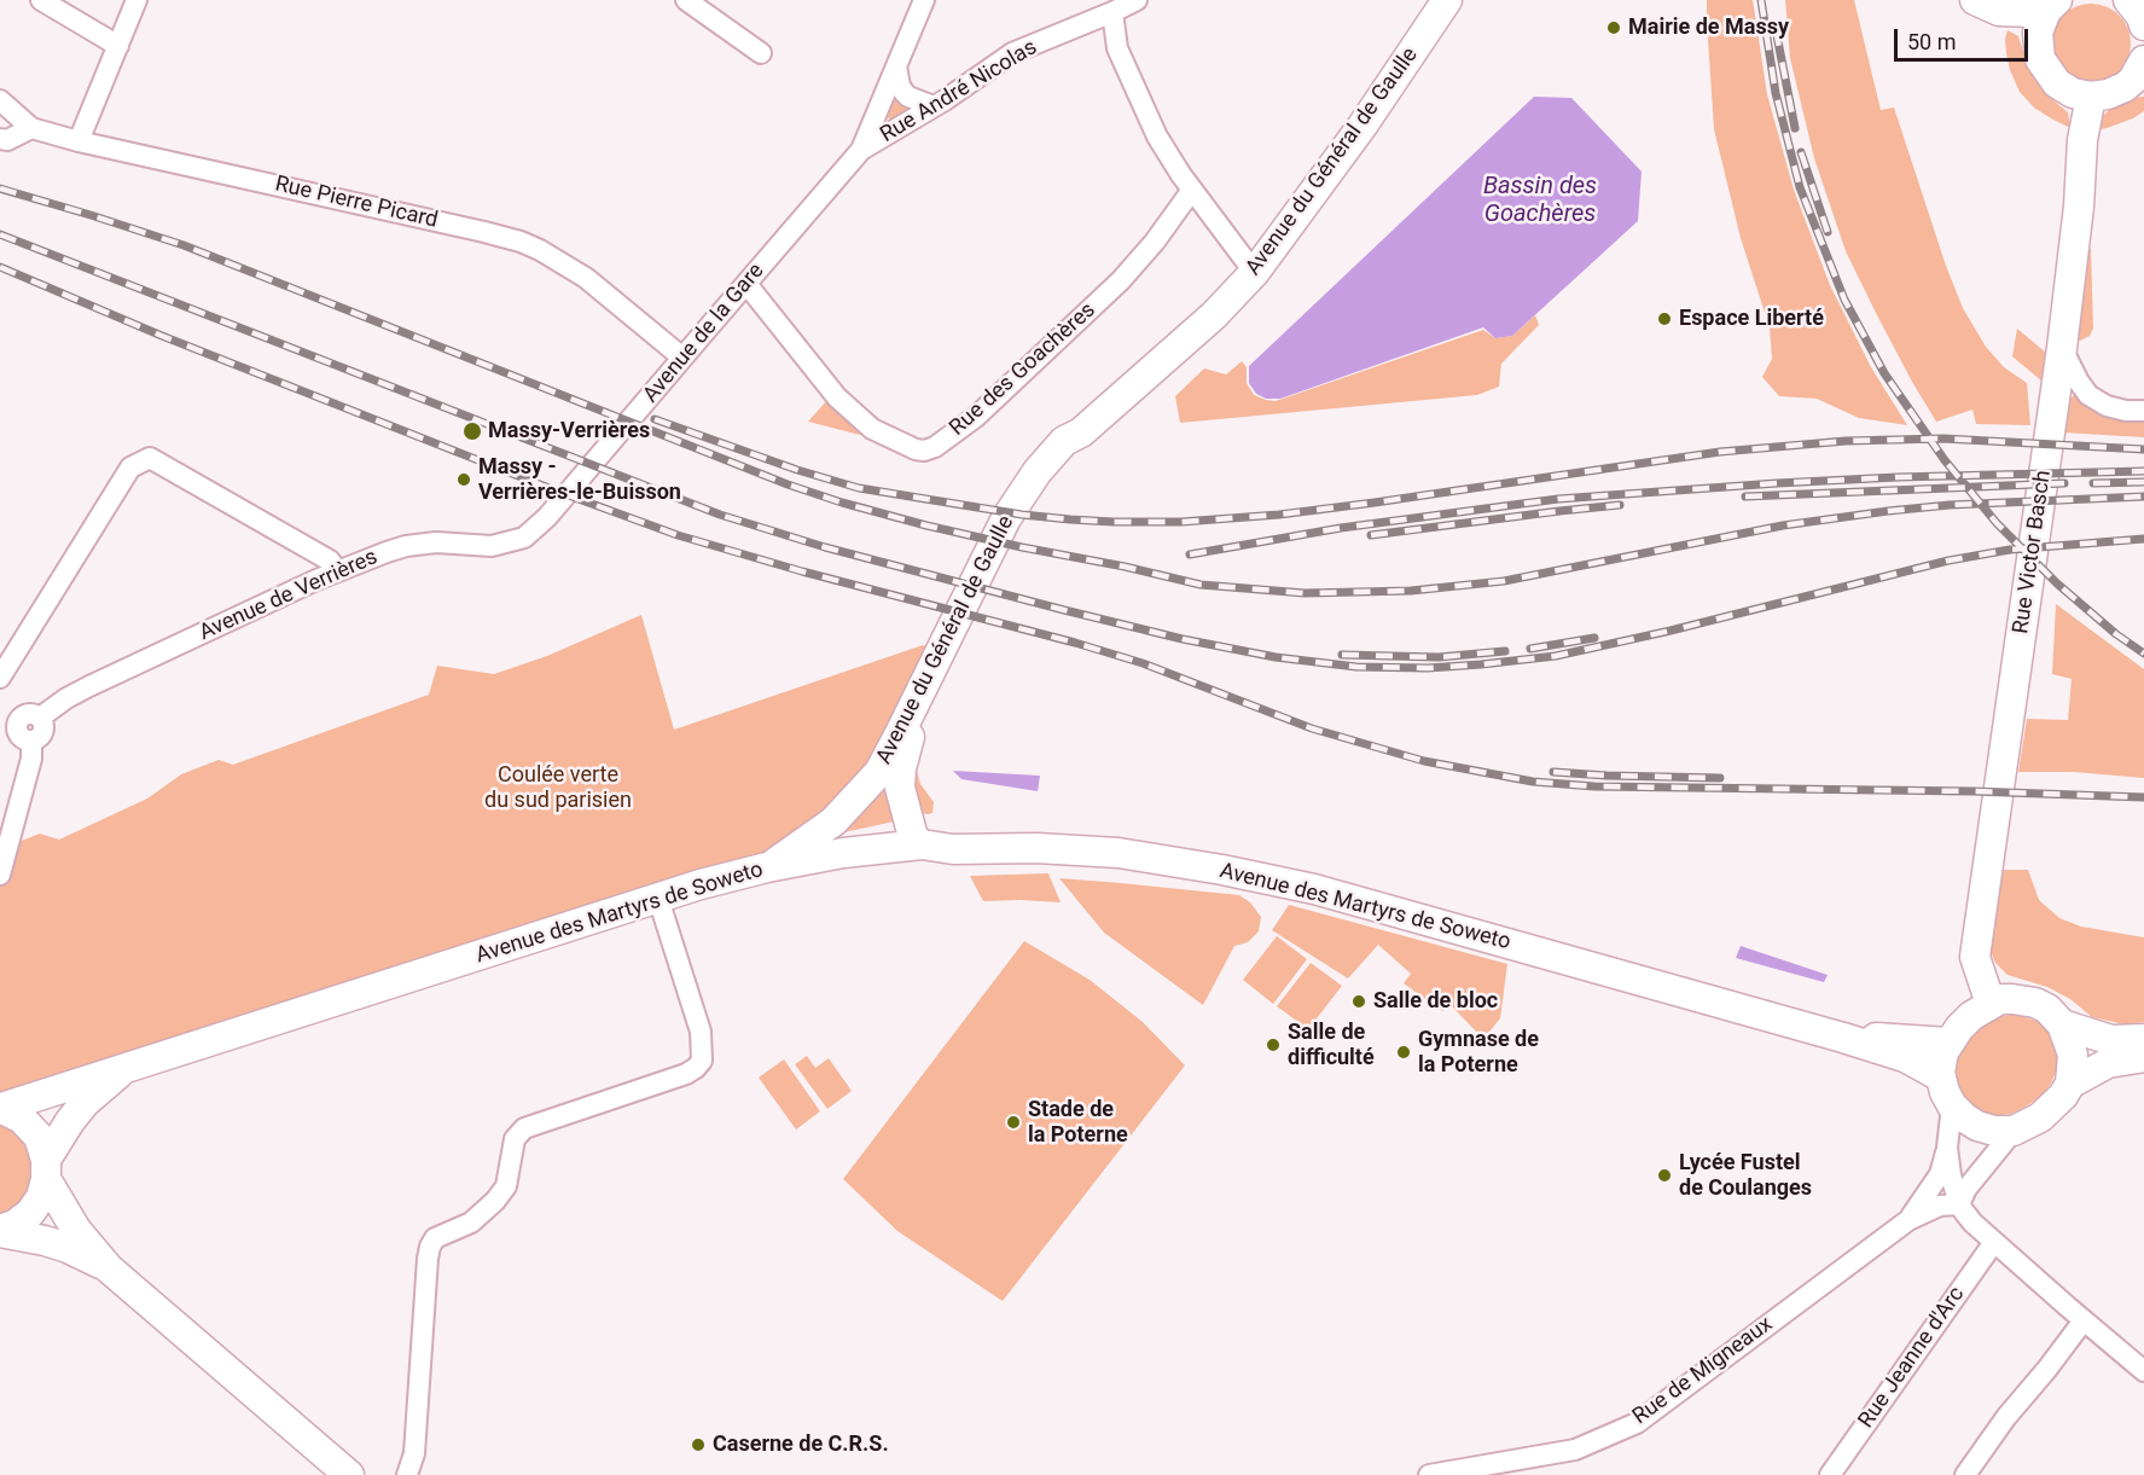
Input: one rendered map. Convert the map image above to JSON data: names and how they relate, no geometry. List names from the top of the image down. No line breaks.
{"streets":{"main road":["Avenue du Général de Gaulle","Rue Victor Basch","Avenue des Martyrs de Soweto"],"street":["Rue André Nicolas","Rue Pierre Picard","Avenue de la Gare","Rue des Goachères","Avenue de Verrières","Rue Jeanne d'Arc","Rue de Migneaux"]},"crossings":[["Rue André Nicolas","Avenue de la Gare"],["Avenue du Général de Gaulle","Avenue des Martyrs de Soweto"],["Rue Pierre Picard","Avenue de la Gare"],["Avenue de la Gare","Rue des Goachères"],["Avenue de la Gare","Avenue de Verrières"],["Rue Victor Basch","Avenue des Martyrs de Soweto"]],"water":["Bassin des Goachères"],"parks":["Coulée verte du sud parisien"],"places":["Mairie de Massy","Espace Liberté","Massy-Verrières","Massy - Verrières-le-Buisson","Salle de bloc","Salle de difficulté","Gymnase de la Poterne","Stade de la Poterne","Lycée Fustel de Coulanges","Caserne de C.R.S."],"scale_bar":"50 m"}
